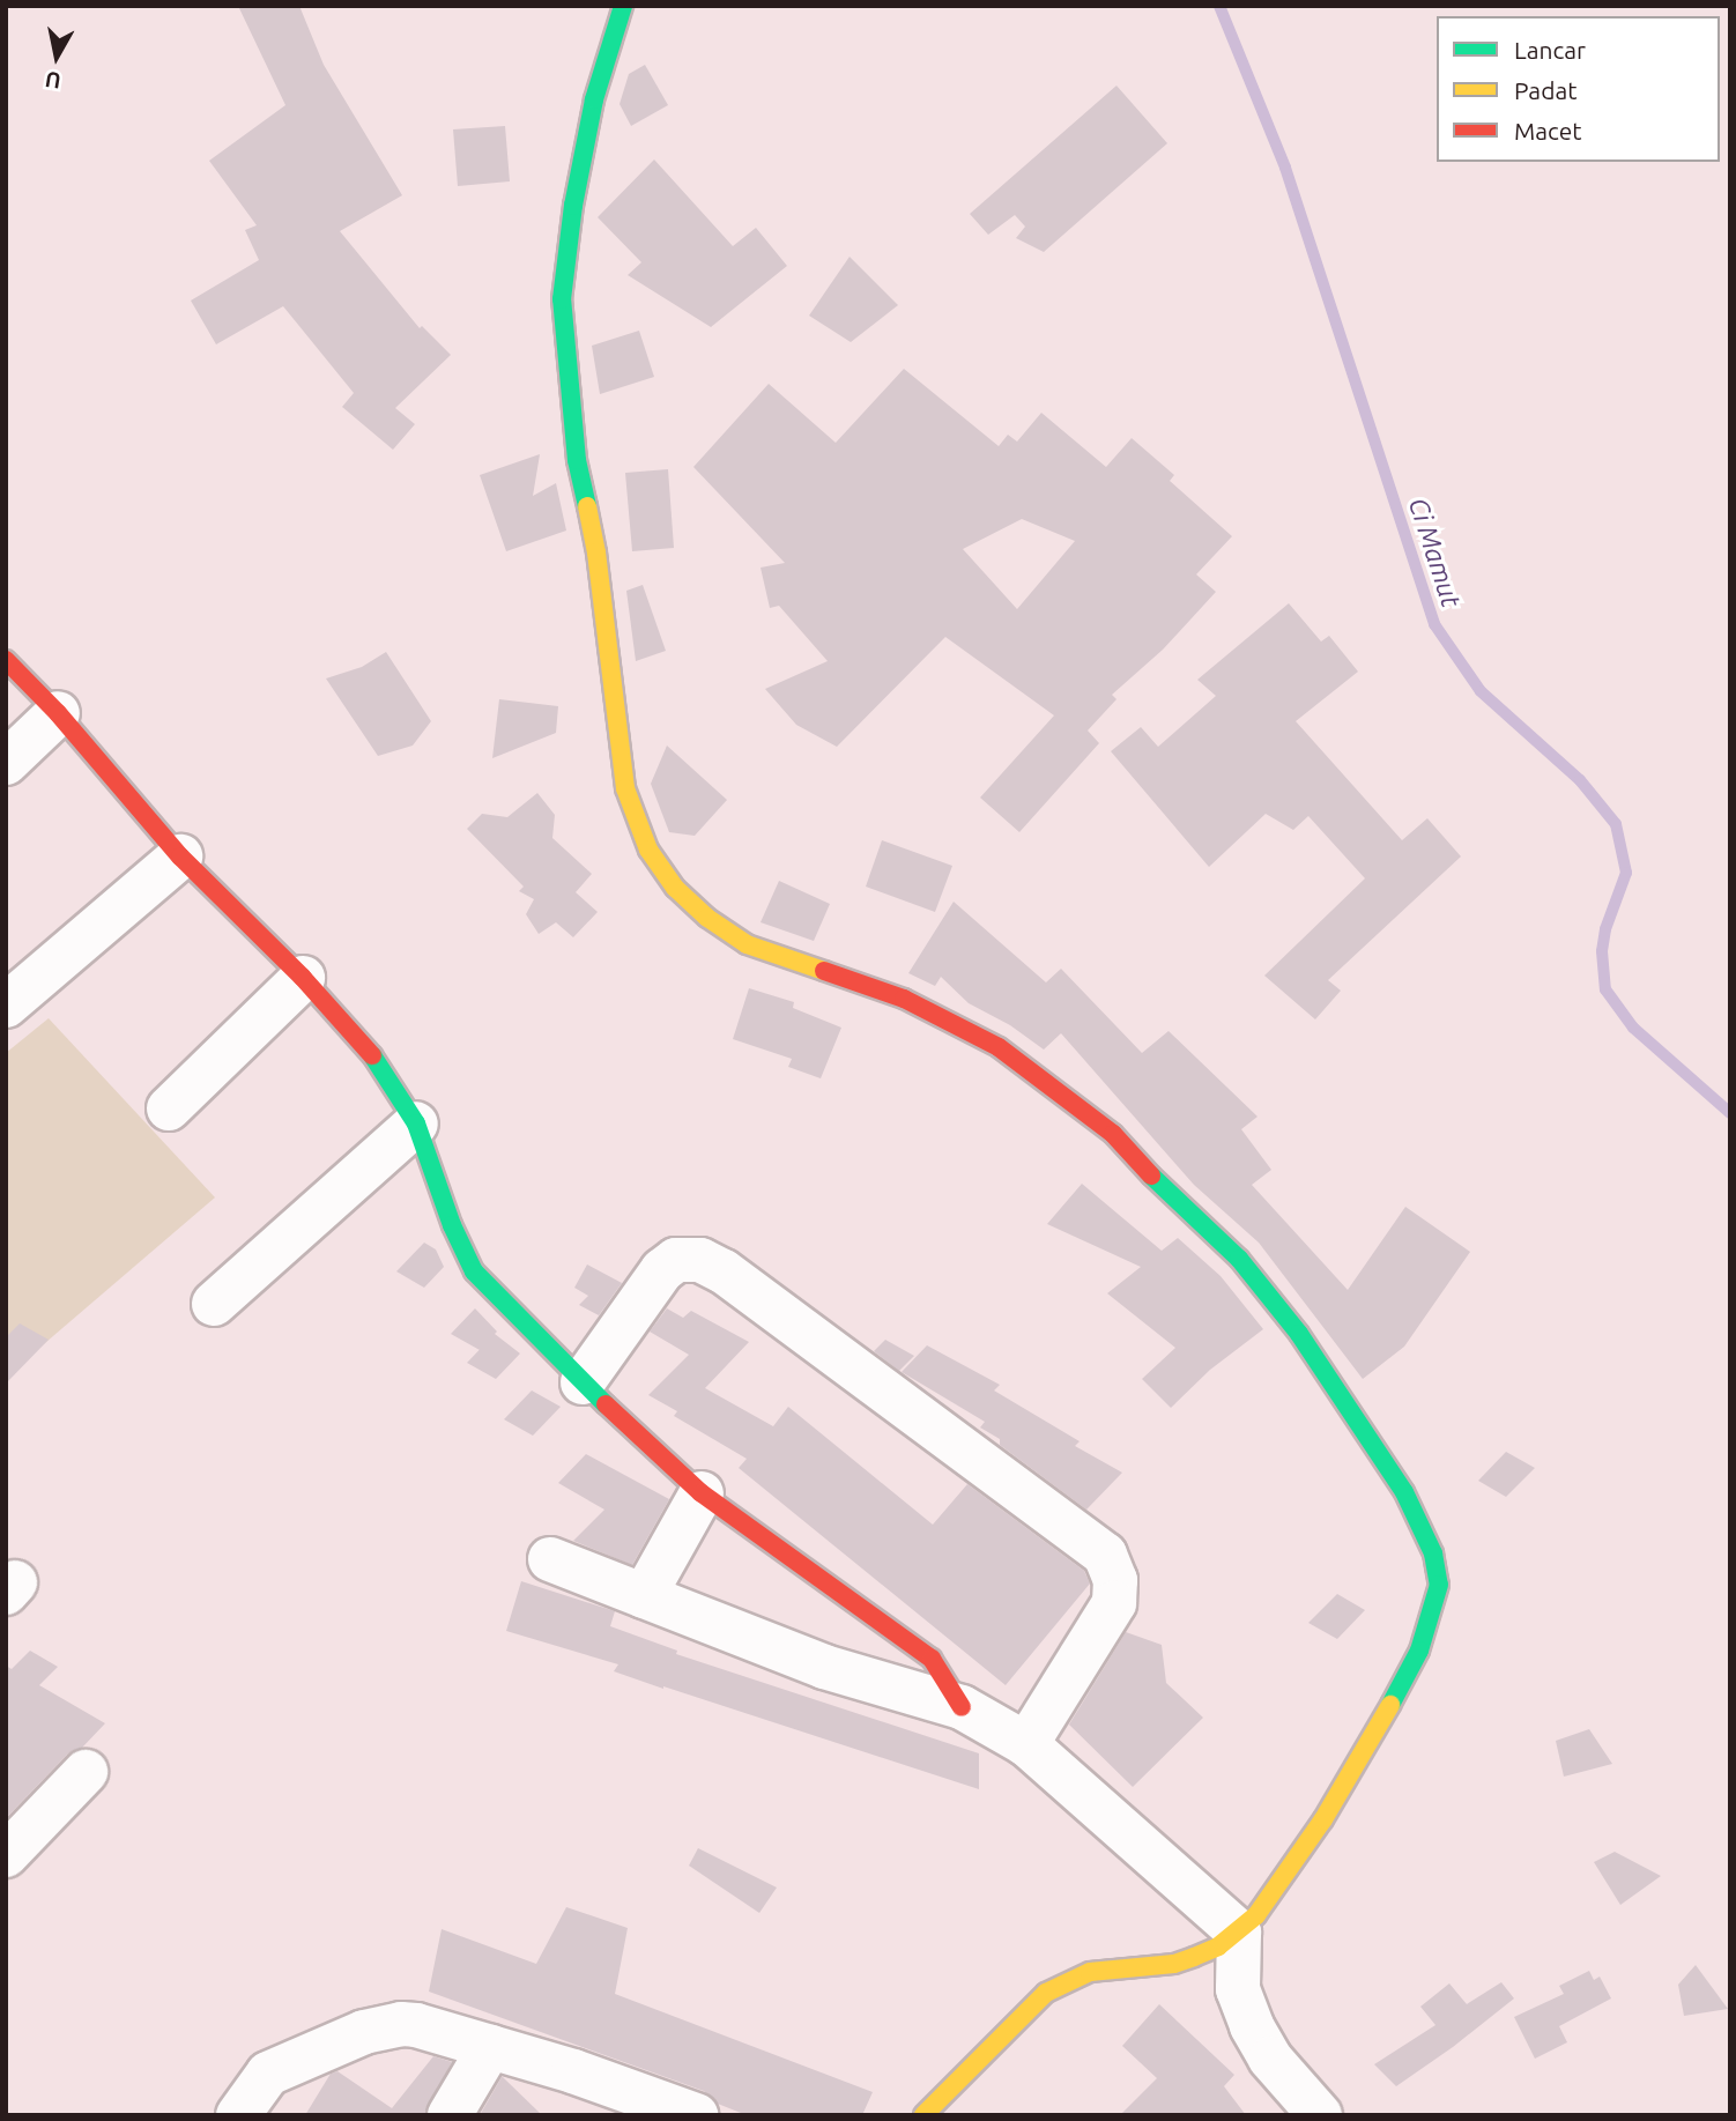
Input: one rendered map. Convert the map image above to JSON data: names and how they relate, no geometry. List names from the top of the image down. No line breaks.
{"water":["Ci Mamut"],"legend":["Lancar","Padat","Macet"],"north":"bottom"}
